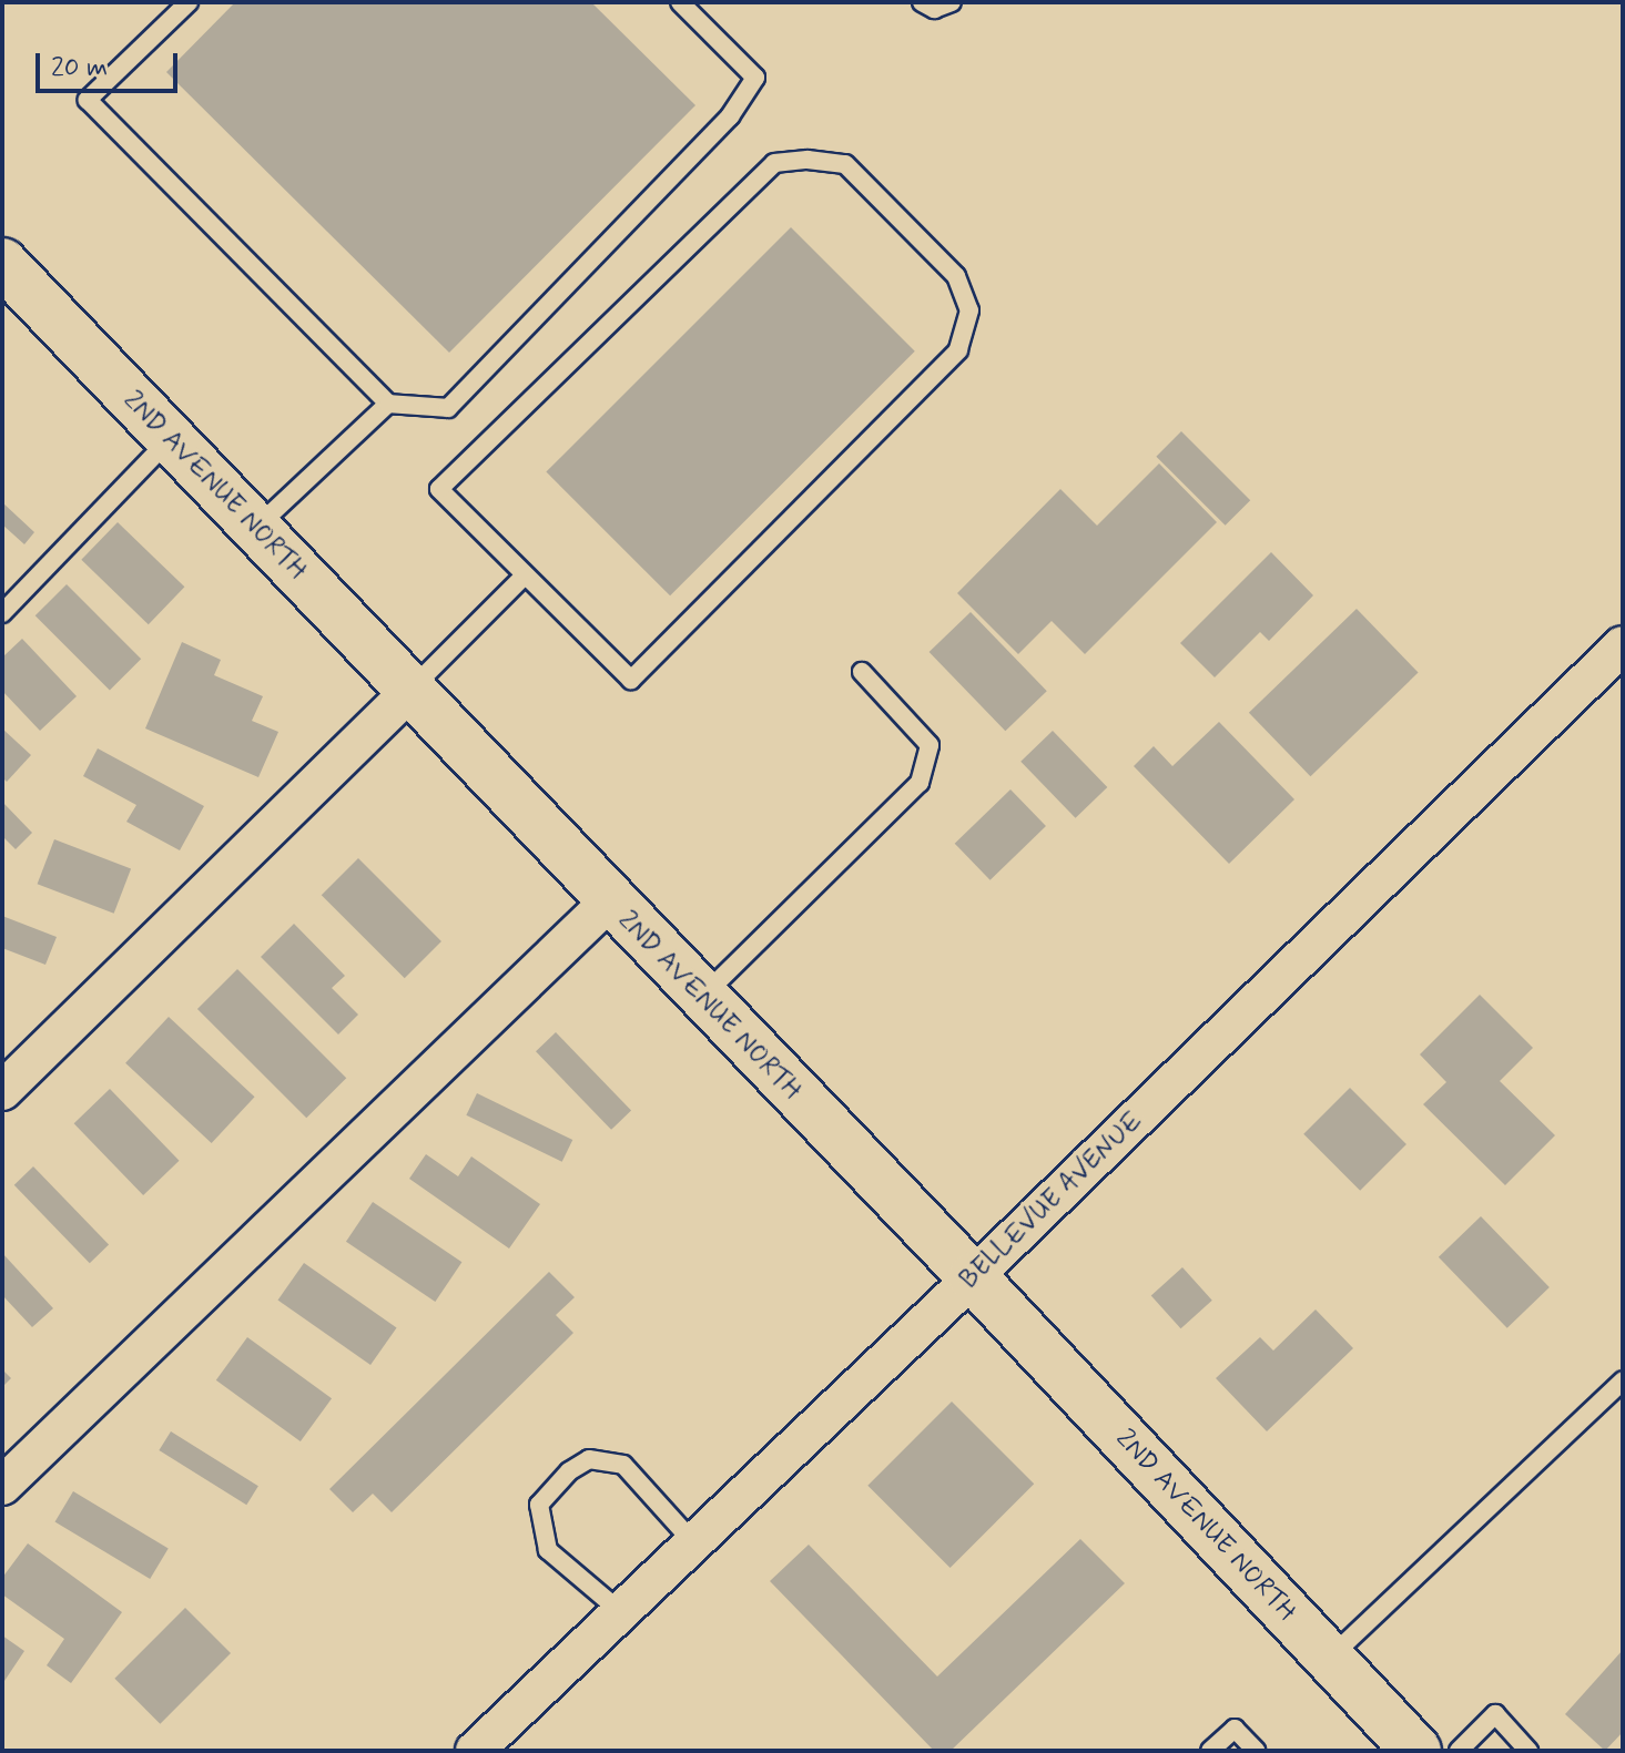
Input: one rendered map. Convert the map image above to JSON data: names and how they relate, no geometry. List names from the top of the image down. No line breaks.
{"streets":{"street":["2ND AVENUE NORTH","BELLEVUE AVENUE"]},"crossings":[["2ND AVENUE NORTH","BELLEVUE AVENUE"]],"scale_bar":"20 m"}
